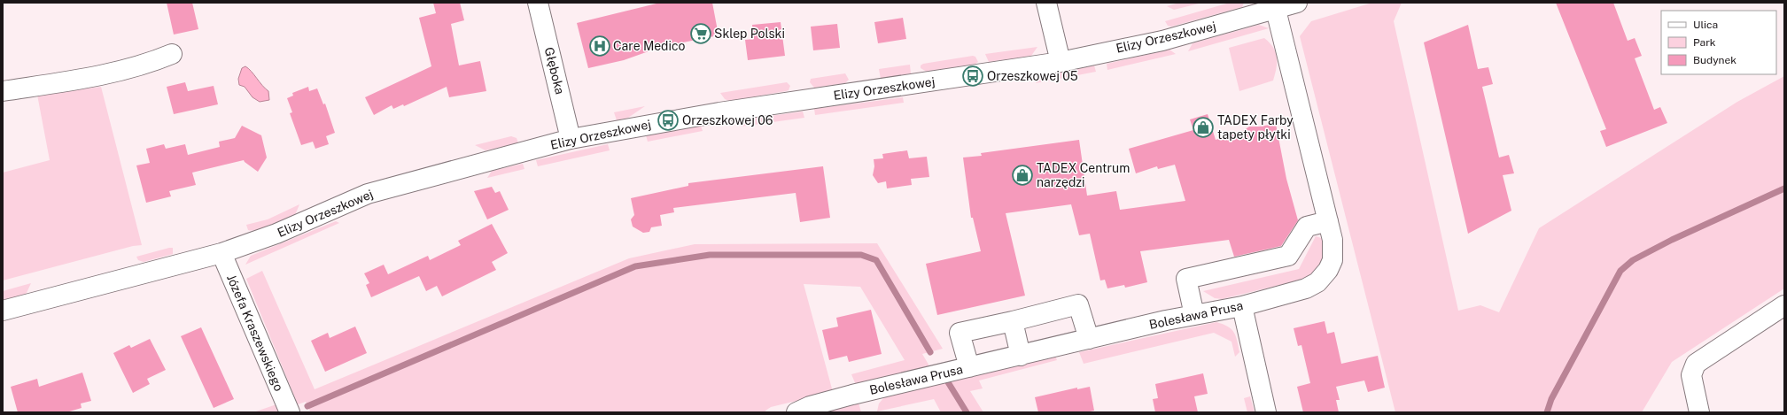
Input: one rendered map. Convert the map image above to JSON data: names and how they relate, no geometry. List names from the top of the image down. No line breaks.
{"streets":{"street":["Elizy Orzeszkowej","Głęboka","Bolesława Prusa","Józefa Kraszewskiego"]},"crossings":[["Elizy Orzeszkowej","Głęboka"],["Elizy Orzeszkowej","Bolesława Prusa"],["Elizy Orzeszkowej","Józefa Kraszewskiego"]],"places":{"supermarket":["Sklep Polski"],"hospital":["Care Medico"],"bus stop":["Orzeszkowej 05","Orzeszkowej 06"],"shop":["TADEX Farby tapety płytki","TADEX Centrum narzędzi"]},"legend":["Ulica","Park","Budynek"]}
